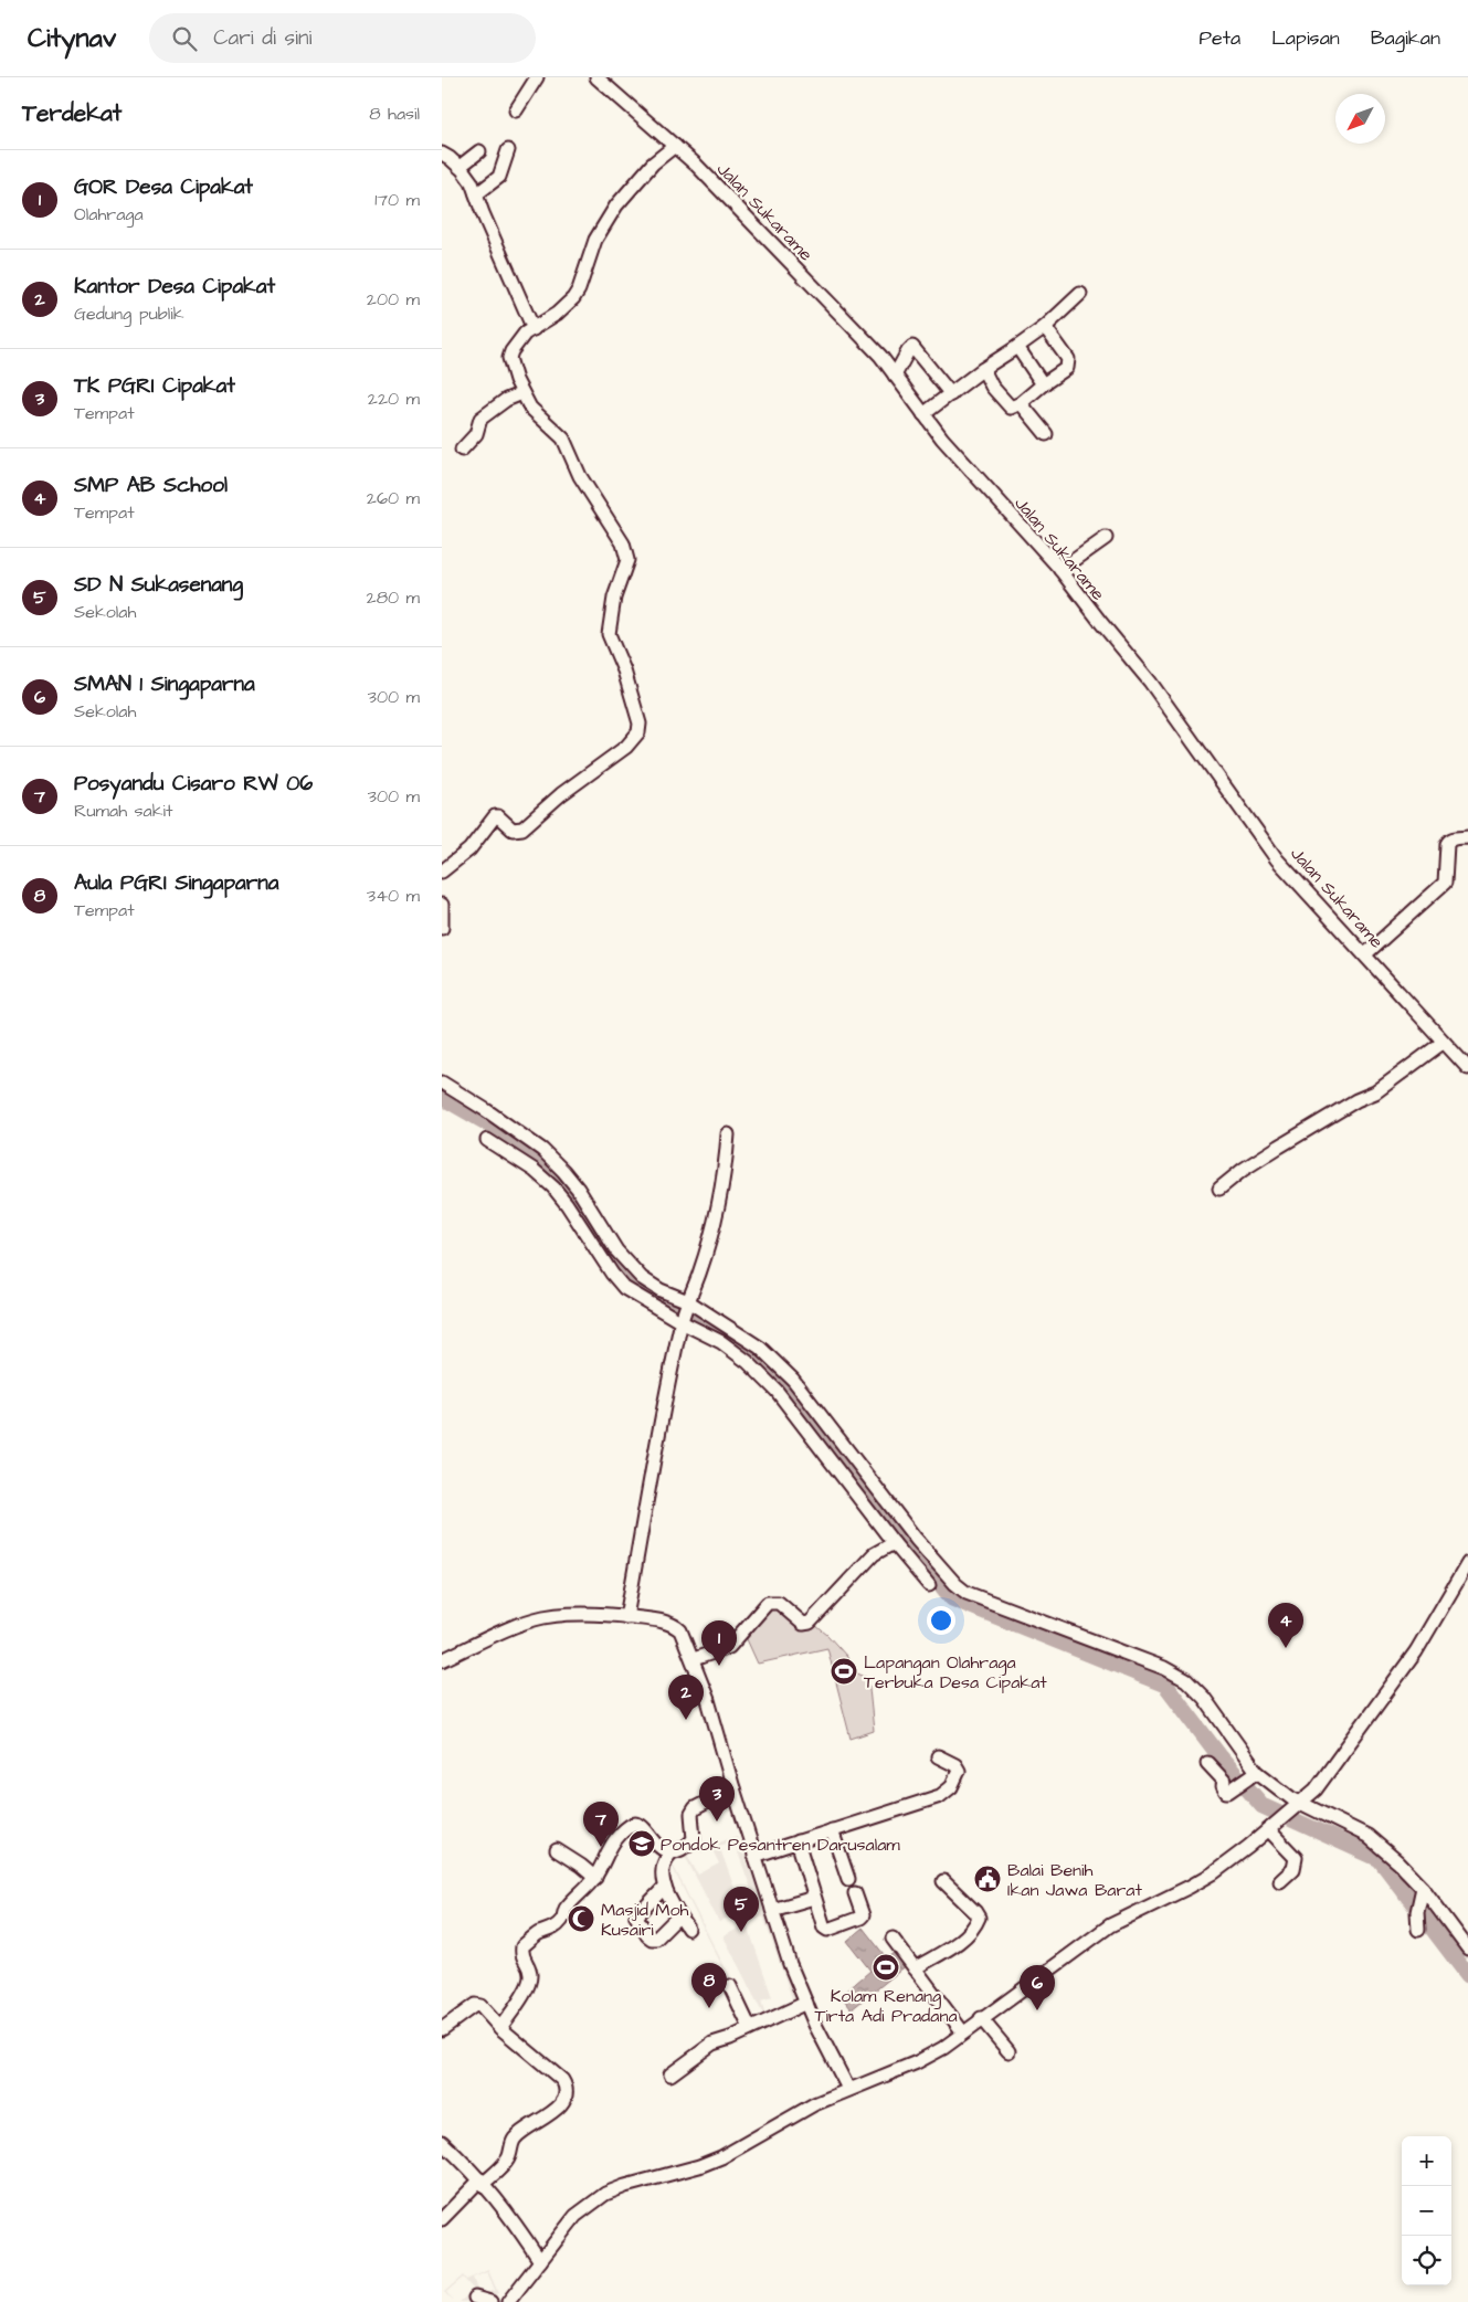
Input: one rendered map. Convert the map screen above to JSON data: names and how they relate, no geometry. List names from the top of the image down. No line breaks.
{"streets":{"street":["Jalan Sukarame"]},"places":{"sports":["Lapangan Olahraga Terbuka Desa Cipakat","Kolam Renang Tirta Adi Pradana"],"school or university":["Pondok Pesantren Darusalam"],"public building":["Balai Benih Ikan Jawa Barat"],"mosque":["Masjid Moh Kusairi"]},"north":"bottom left","page":{"header":"Citynav","search":"Cari di sini","nav":["Peta","Lapisan","Bagikan"],"heading":["Terdekat","8 hasil"],"list":[{"mark":"1","name":"GOR Desa Cipakat","note":"Olahraga","value":"170 m"},{"mark":"2","name":"Kantor Desa Cipakat","note":"Gedung publik","value":"200 m"},{"mark":"3","name":"TK PGRI Cipakat","note":"Tempat","value":"220 m"},{"mark":"4","name":"SMP AB School","note":"Tempat","value":"260 m"},{"mark":"5","name":"SD N Sukasenang","note":"Sekolah","value":"280 m"},{"mark":"6","name":"SMAN 1 Singaparna","note":"Sekolah","value":"300 m"},{"mark":"7","name":"Posyandu Cisaro RW 06","note":"Rumah sakit","value":"300 m"},{"mark":"8","name":"Aula PGRI Singaparna","note":"Tempat","value":"340 m"}],"pins":["4","1","2","3","7","5","8","6"],"map_buttons":["+","−"]}}
